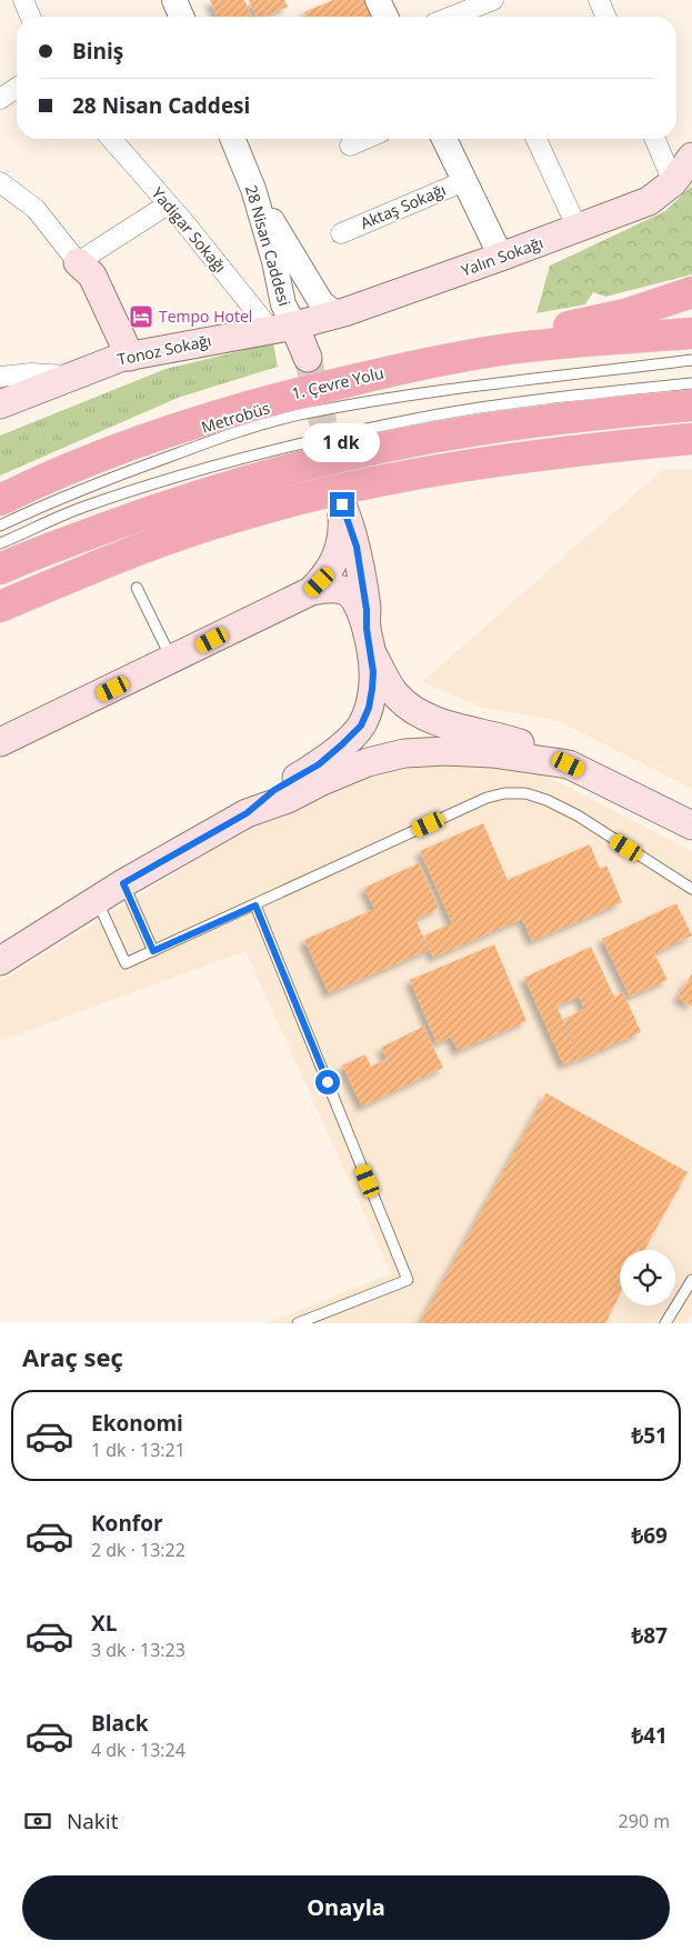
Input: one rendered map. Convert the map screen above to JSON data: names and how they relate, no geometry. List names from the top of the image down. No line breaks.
{"streets":{"highway":["1. Çevre Yolu"],"main road":["28 Nisan Caddesi","Yalın Sokağı","Tonoz Sokağı"],"street":["Aktaş Sokağı","Yadigar Sokağı"],"lane":["Metrobüs"]},"crossings":[["Yadigar Sokağı","28 Nisan Caddesi"],["Yadigar Sokağı","Yalın Sokağı"],["Yadigar Sokağı","Tonoz Sokağı"],["28 Nisan Caddesi","Yalın Sokağı"],["28 Nisan Caddesi","Tonoz Sokağı"],["Yalın Sokağı","Tonoz Sokağı"]],"places":{"hotel":["Tempo Hotel"]},"page":{"banner":["Biniş","28 Nisan Caddesi"],"bubble":"1 dk","heading":"Araç seç","list":[{"name":"Ekonomi","note":"1 dk · 13:21","value":"₺51"},{"name":"Konfor","note":"2 dk · 13:22","value":"₺69"},{"name":"XL","note":"3 dk · 13:23","value":"₺87"},{"name":"Black","note":"4 dk · 13:24","value":"₺41"}],"pay":["Nakit","290 m"],"buttons":"Onayla"}}
